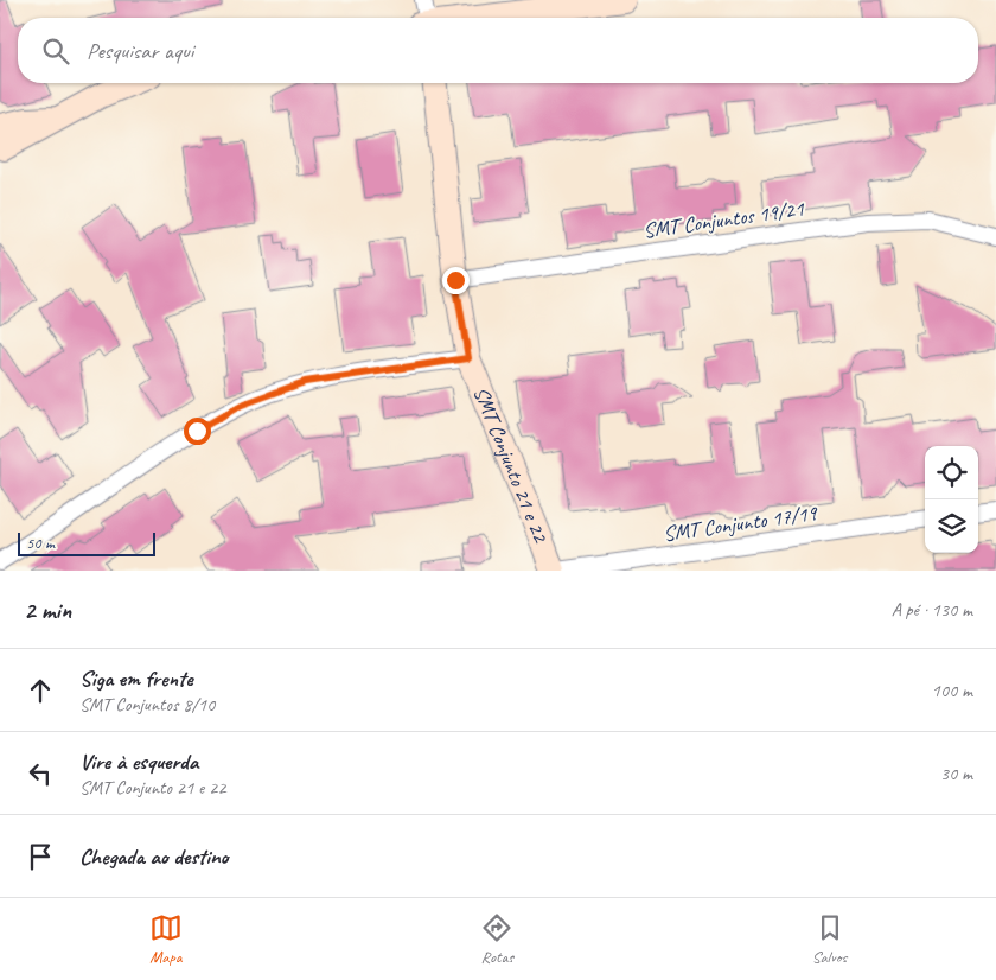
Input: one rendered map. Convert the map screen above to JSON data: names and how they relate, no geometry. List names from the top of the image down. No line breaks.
{"streets":{"street":["SMT Conjuntos 19/21","SMT Conjunto 21 e 22","SMT Conjunto 17/19"]},"crossings":[["SMT Conjuntos 19/21","SMT Conjunto 21 e 22"],["SMT Conjunto 21 e 22","SMT Conjunto 17/19"]],"scale_bar":"50 m","page":{"search":"Pesquisar aqui","scale":"50 m","heading":["2 min","A pé · 130 m"],"list":[["Siga em frente","SMT Conjuntos 8/10","100 m"],["Vire à esquerda","SMT Conjunto 21 e 22","30 m"],"Chegada ao destino"],"nav":["Mapa","Rotas","Salvos"]}}
